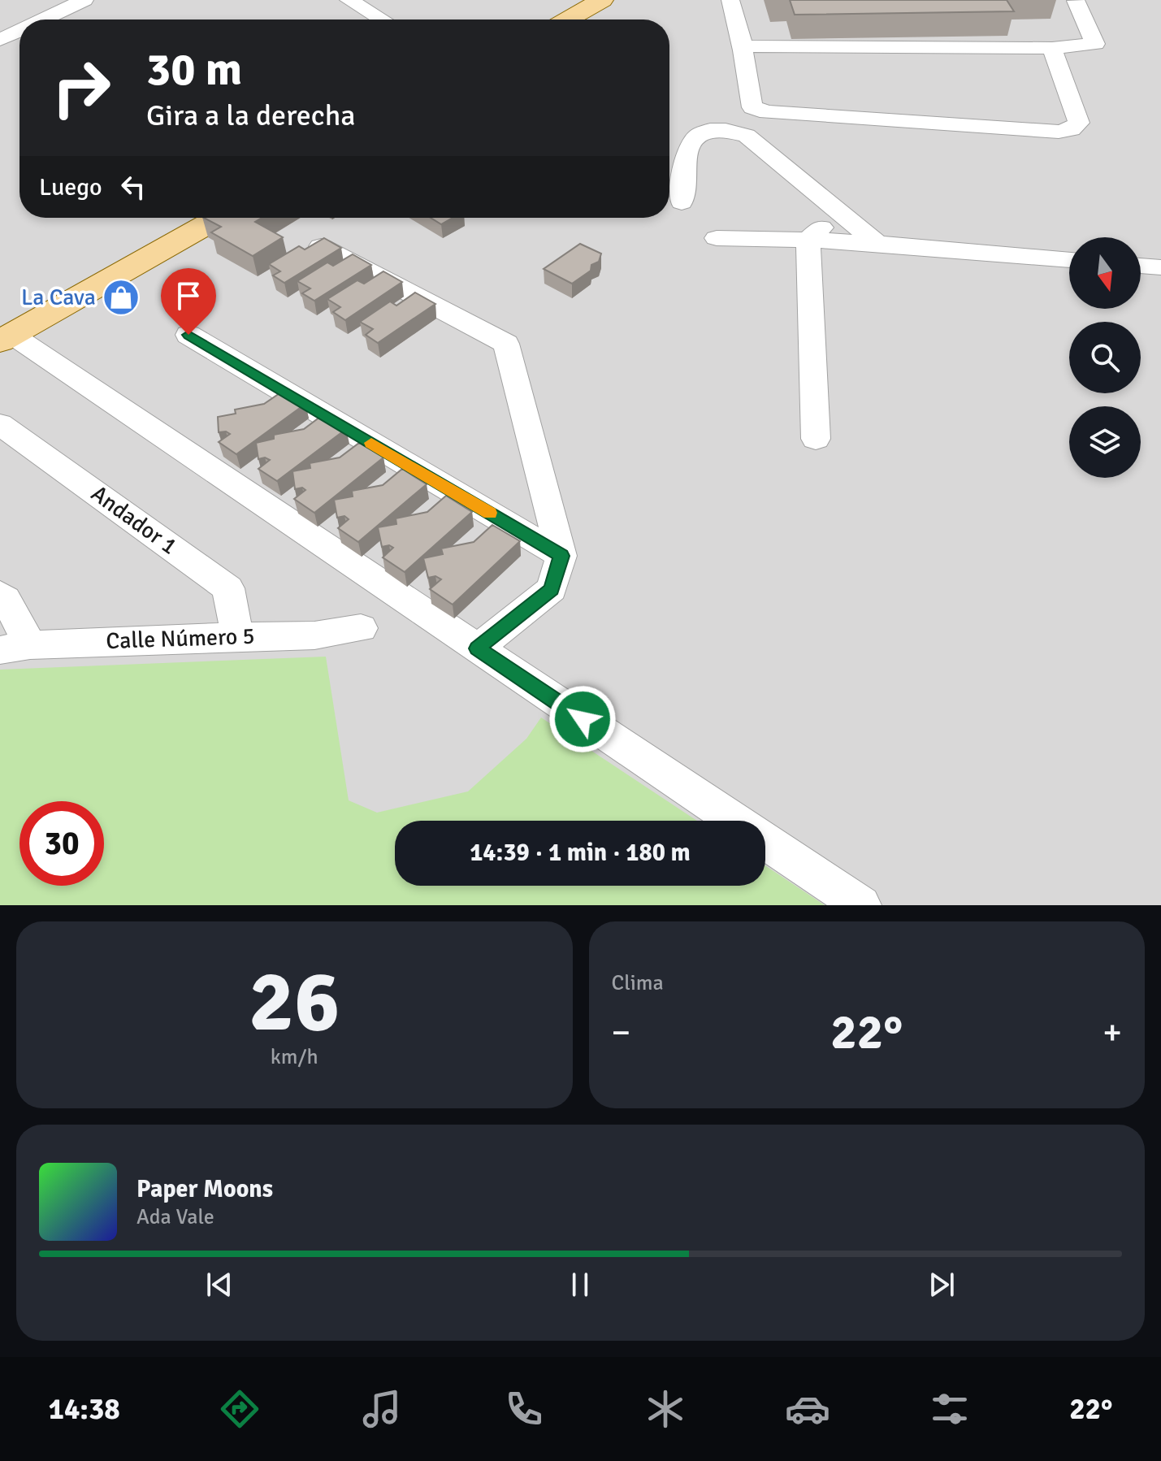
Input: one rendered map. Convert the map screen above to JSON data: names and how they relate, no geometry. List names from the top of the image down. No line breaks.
{"streets":{"street":["Andador 1","Calle Número 5"]},"crossings":[["Andador 1","Calle Número 5"]],"places":{"shop":["La Cava"]},"north":"bottom","page":{"turn":["30 m","Gira a la derecha"],"then":"Luego","limit":"30","trip":"14:39 · 1 min · 180 m","tile":[["26","km/h"],"Clima"],"heat":["−","22°","+"],"song":["Paper Moons","Ada Vale"],"tabs":["14:38","22°"]}}
